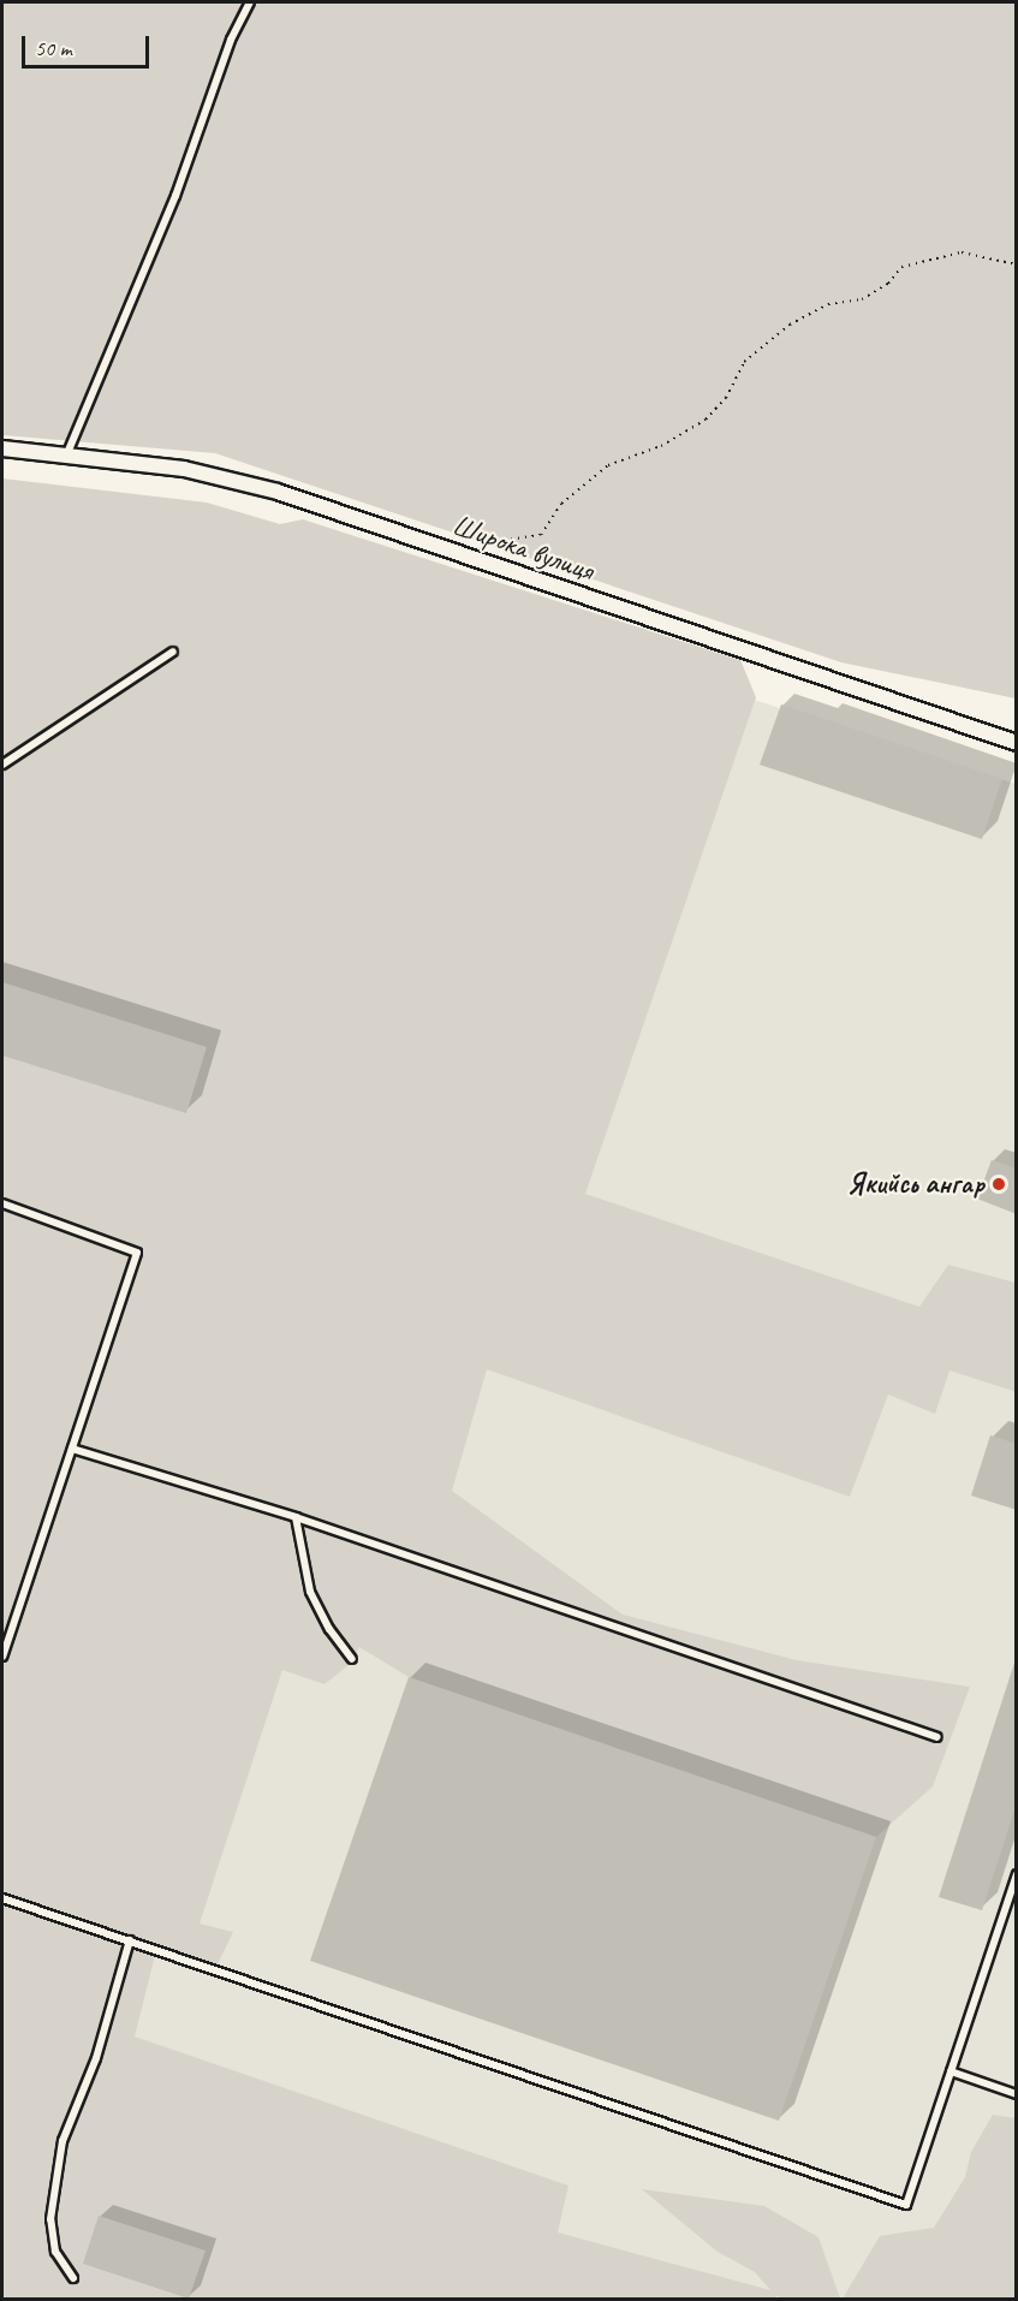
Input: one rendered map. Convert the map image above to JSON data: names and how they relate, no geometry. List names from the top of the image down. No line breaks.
{"streets":{"street":["Широка вулиця"]},"places":["Якийсь ангар"],"scale_bar":"50 m"}
